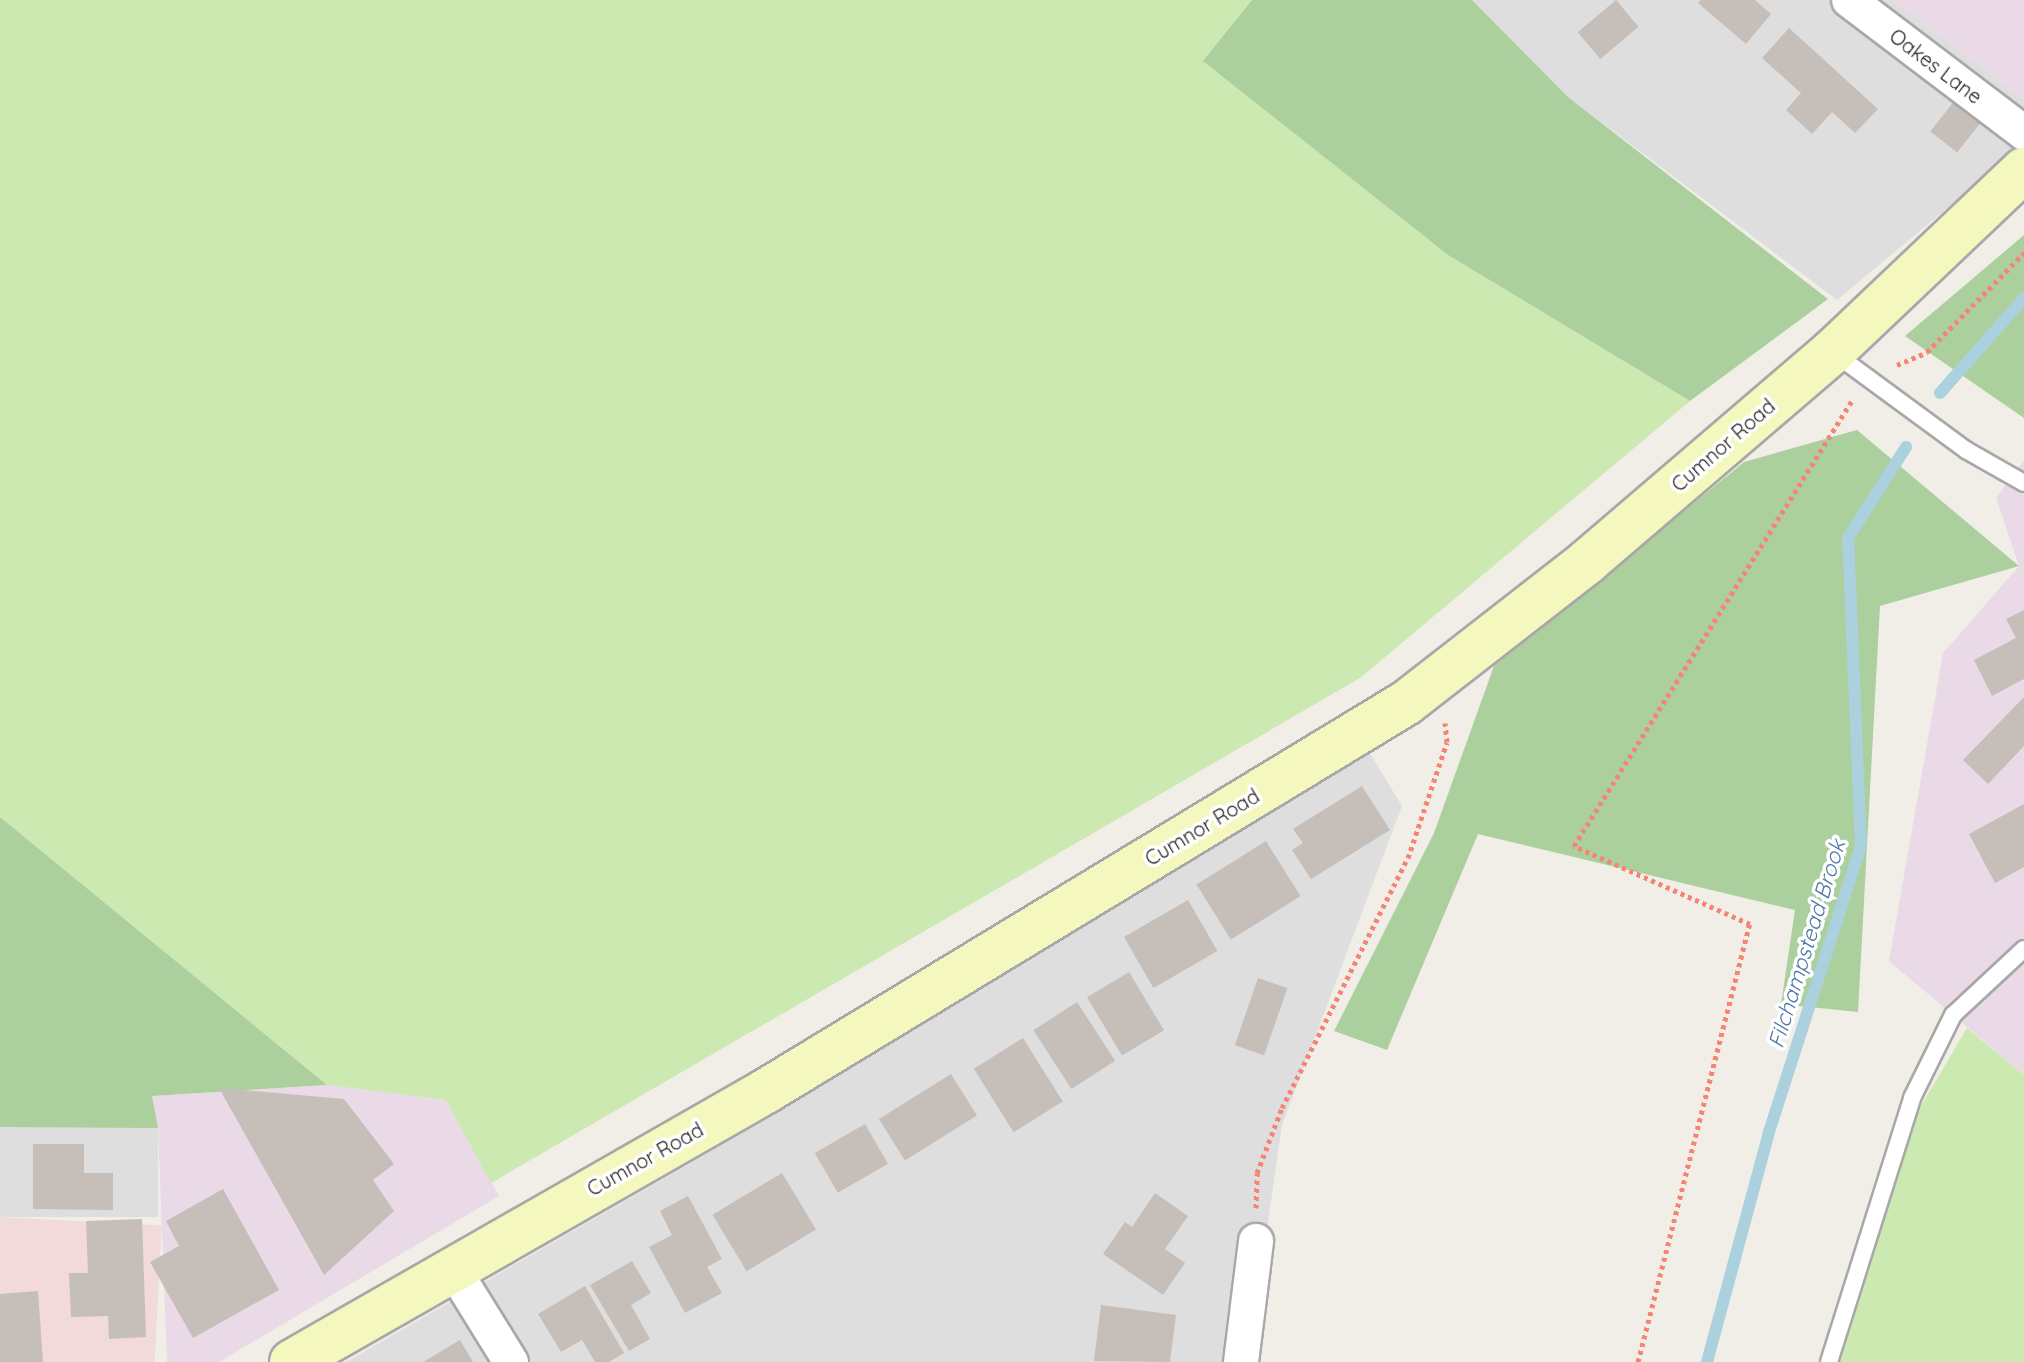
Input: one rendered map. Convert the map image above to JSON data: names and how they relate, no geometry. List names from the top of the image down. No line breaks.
{"streets":{"main road":["Cumnor Road"],"street":["Oakes Lane"]},"water":["Filchampstead Brook"]}
